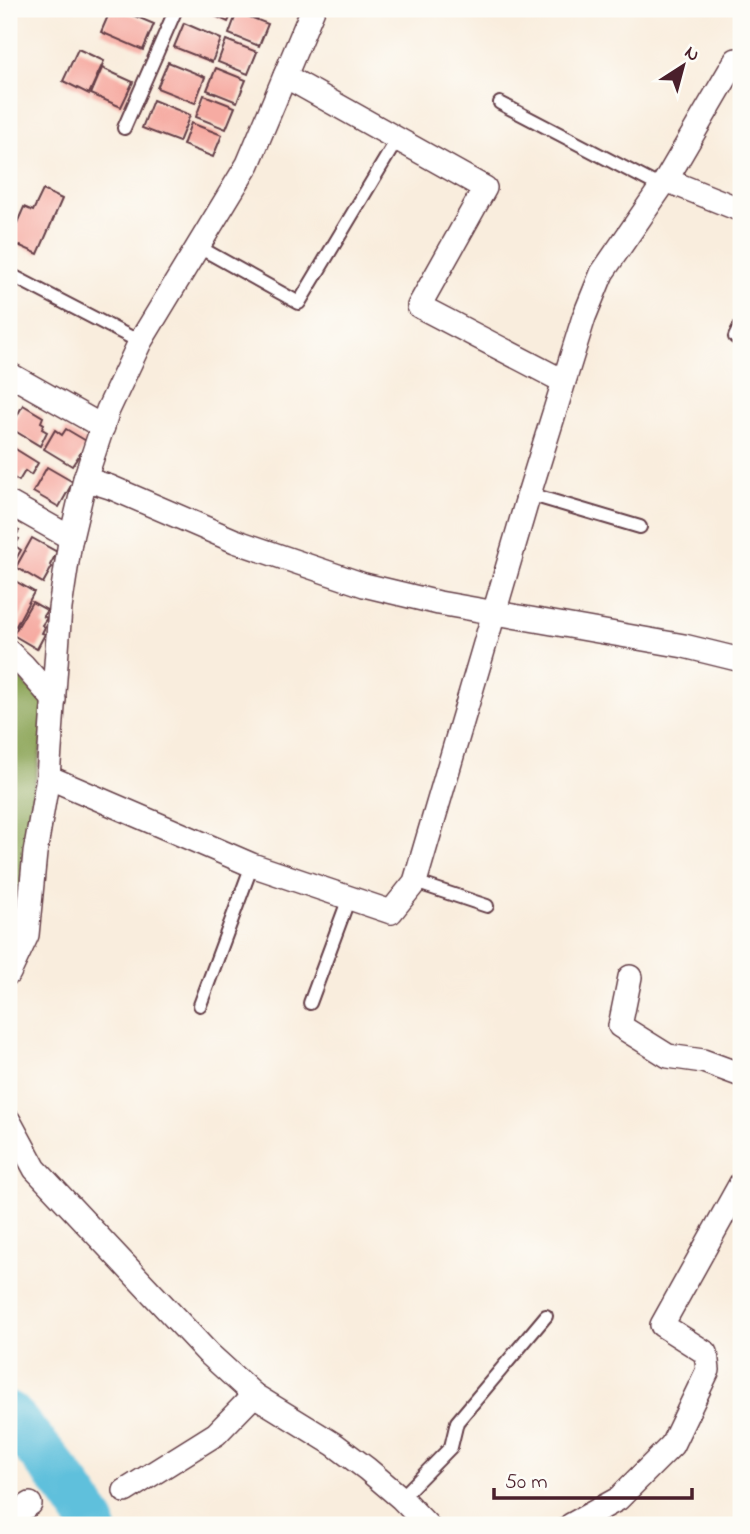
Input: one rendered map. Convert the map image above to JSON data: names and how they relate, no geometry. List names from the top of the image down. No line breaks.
{"scale_bar":"50 m","north":"top right"}
